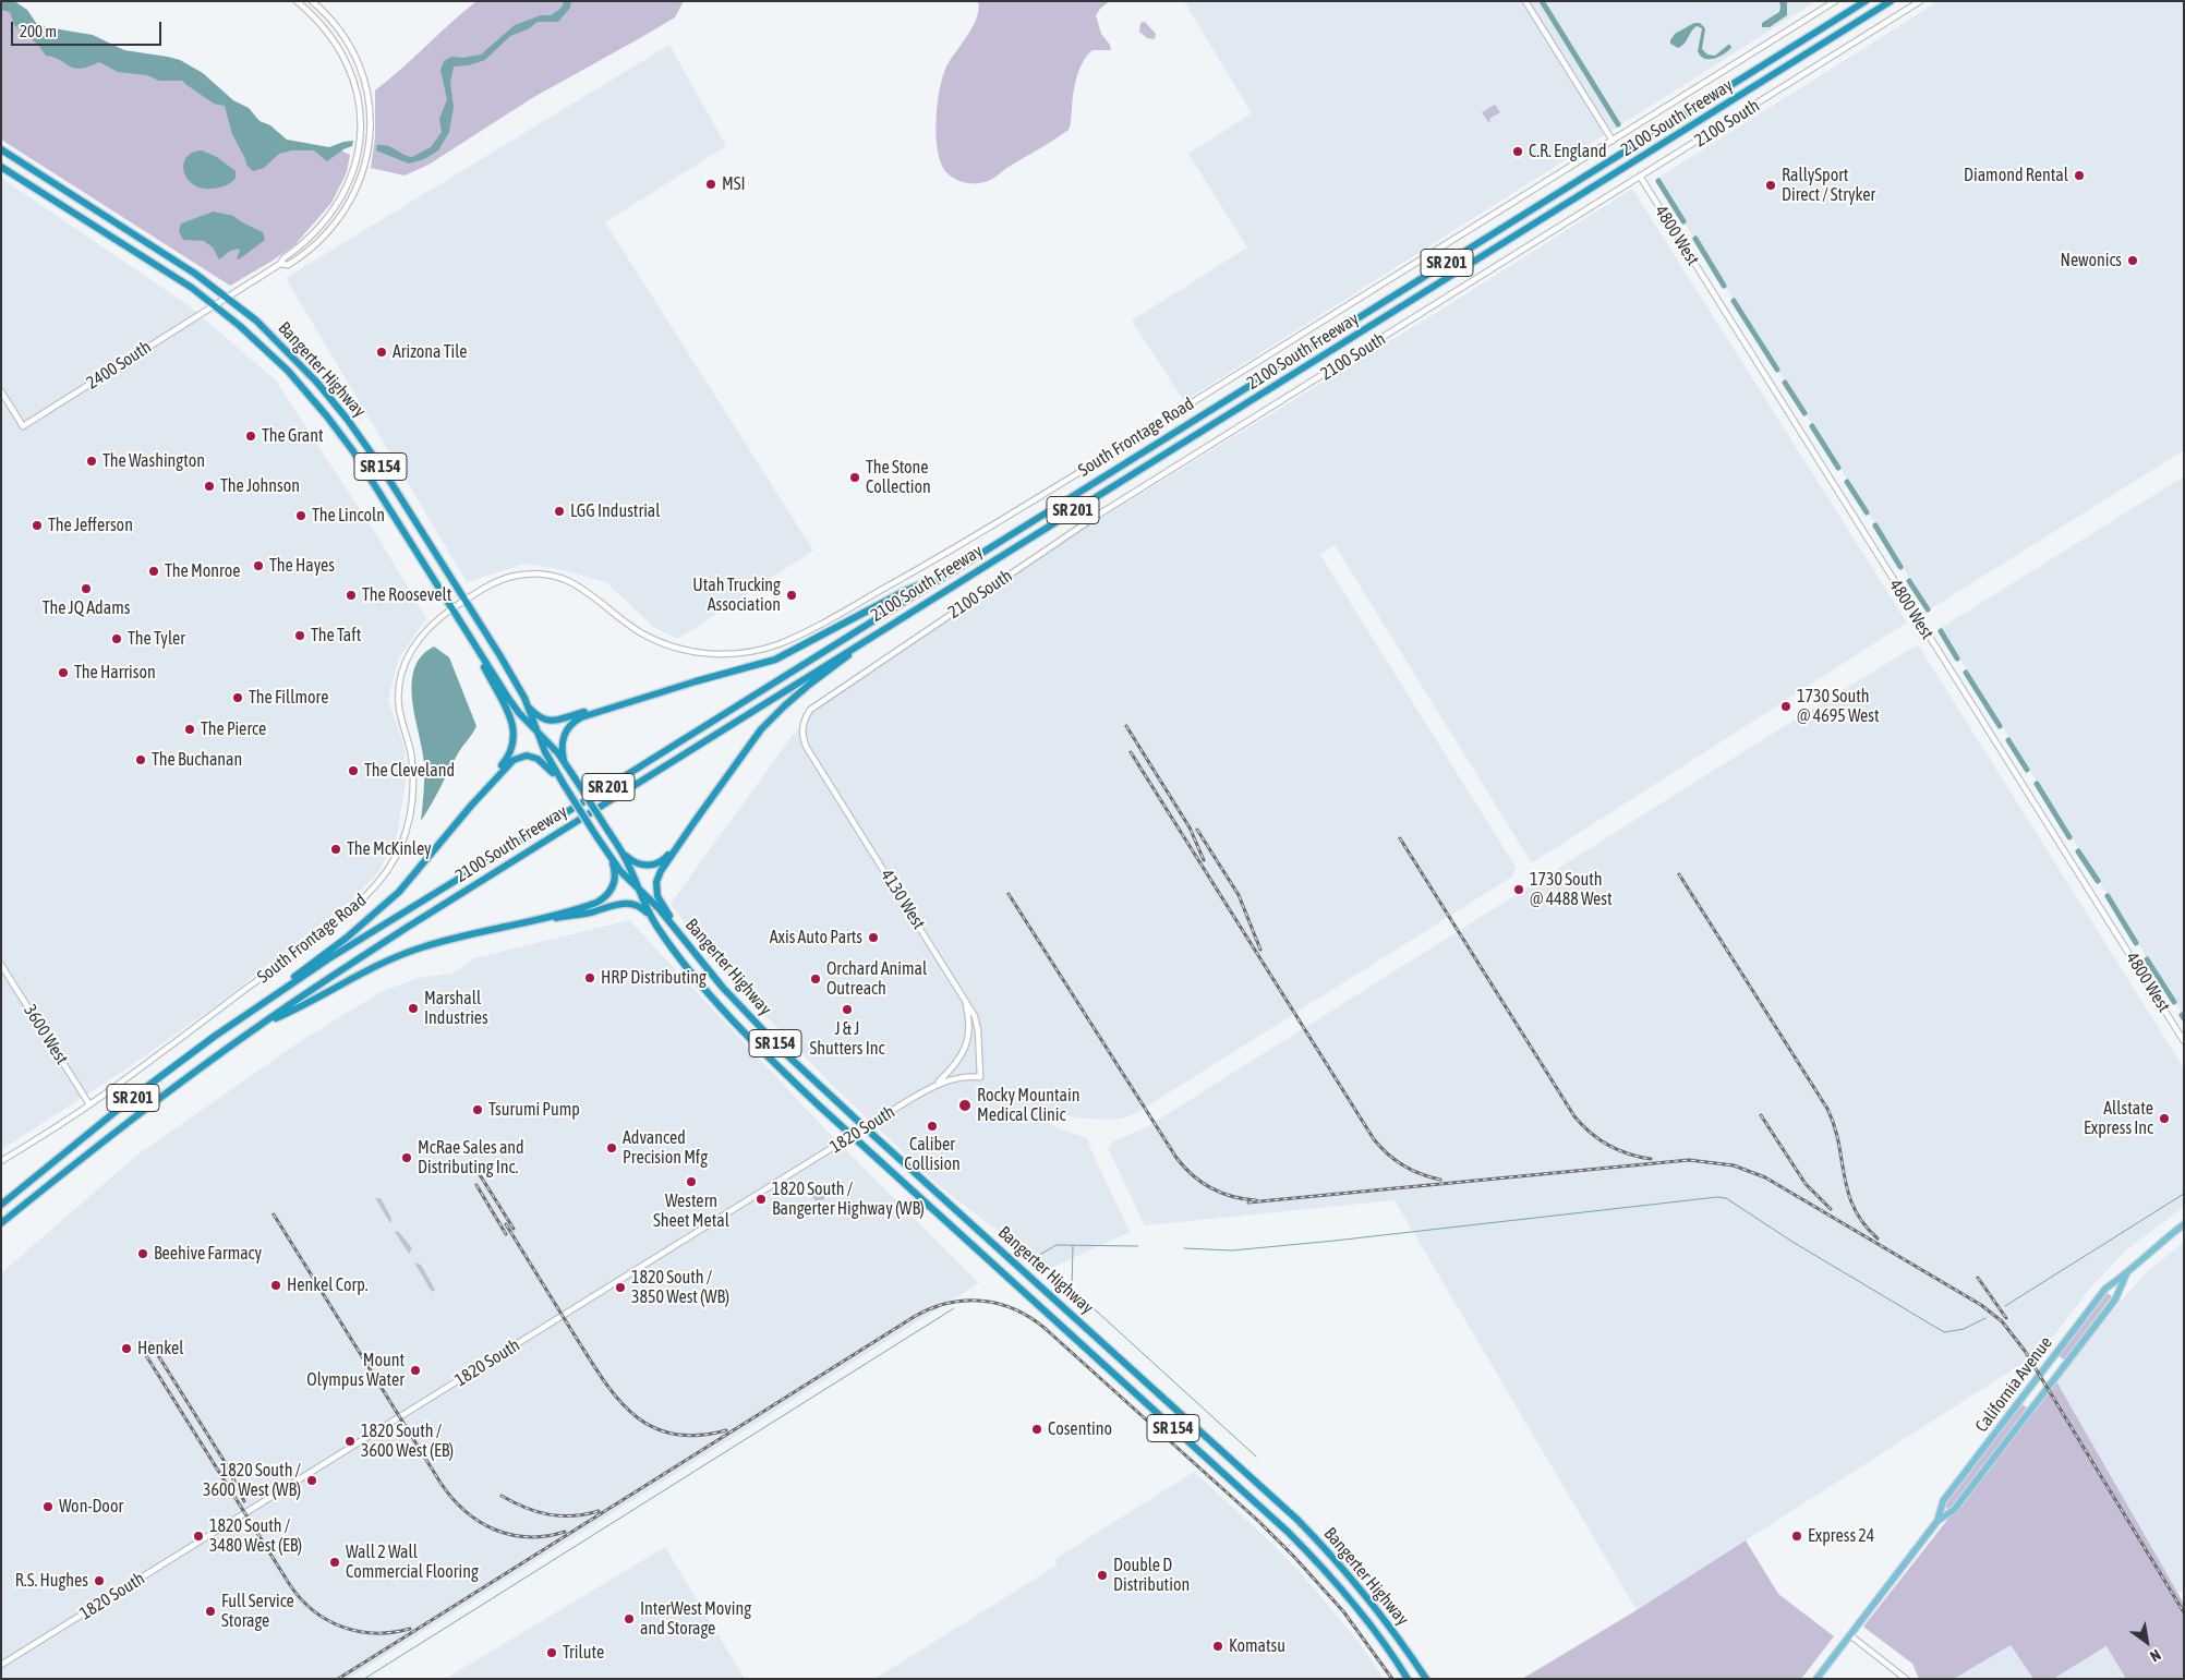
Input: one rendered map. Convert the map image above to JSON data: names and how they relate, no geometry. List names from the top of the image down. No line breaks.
{"streets":{"highway":["2100 South Freeway","SR 201","Bangerter Highway","SR 154"],"main road":["California Avenue"],"street":["2100 South","4800 West","2400 South","South Frontage Road","4130 West","3600 West","1820 South"]},"crossings":[["2100 South","4800 West"],["2100 South","4130 West"],["2400 South","Bangerter Highway"],["Bangerter Highway","South Frontage Road"],["Bangerter Highway","1820 South"],["South Frontage Road","3600 West"],["4130 West","1820 South"]],"places":["C.R. England","Diamond Rental","MSI","RallySport Direct / Stryker","Newonics","Arizona Tile","The Grant","The Washington","The Stone Collection","The Johnson","LGG Industrial","The Lincoln","The Jefferson","The Hayes","The Monroe","The JQ Adams","The Roosevelt","Utah Trucking Association","The Taft","The Tyler","The Harrison","The Fillmore","1730 South @ 4695 West","The Pierce","The Buchanan","The Cleveland","The McKinley","1730 South @ 4488 West","Axis Auto Parts","HRP Distributing","Orchard Animal Outreach","Marshall Industries","J & J Shutters Inc","Rocky Mountain Medical Clinic","Tsurumi Pump","Allstate Express Inc","Caliber Collision","Advanced Precision Mfg","McRae Sales and Distributing Inc.","Western Sheet Metal","1820 South / Bangerter Highway (WB)","Beehive Farmacy","Henkel Corp.","1820 South / 3850 West (WB)","Henkel","Mount Olympus Water","Cosentino","1820 South / 3600 West (EB)","1820 South / 3600 West (WB)","Won-Door","1820 South / 3480 West (EB)","Express 24","Wall 2 Wall Commercial Flooring","Double D Distribution","R.S. Hughes","Full Service Storage","InterWest Moving and Storage","Komatsu","Trilute"],"scale_bar":"200 m","north":"bottom right"}
